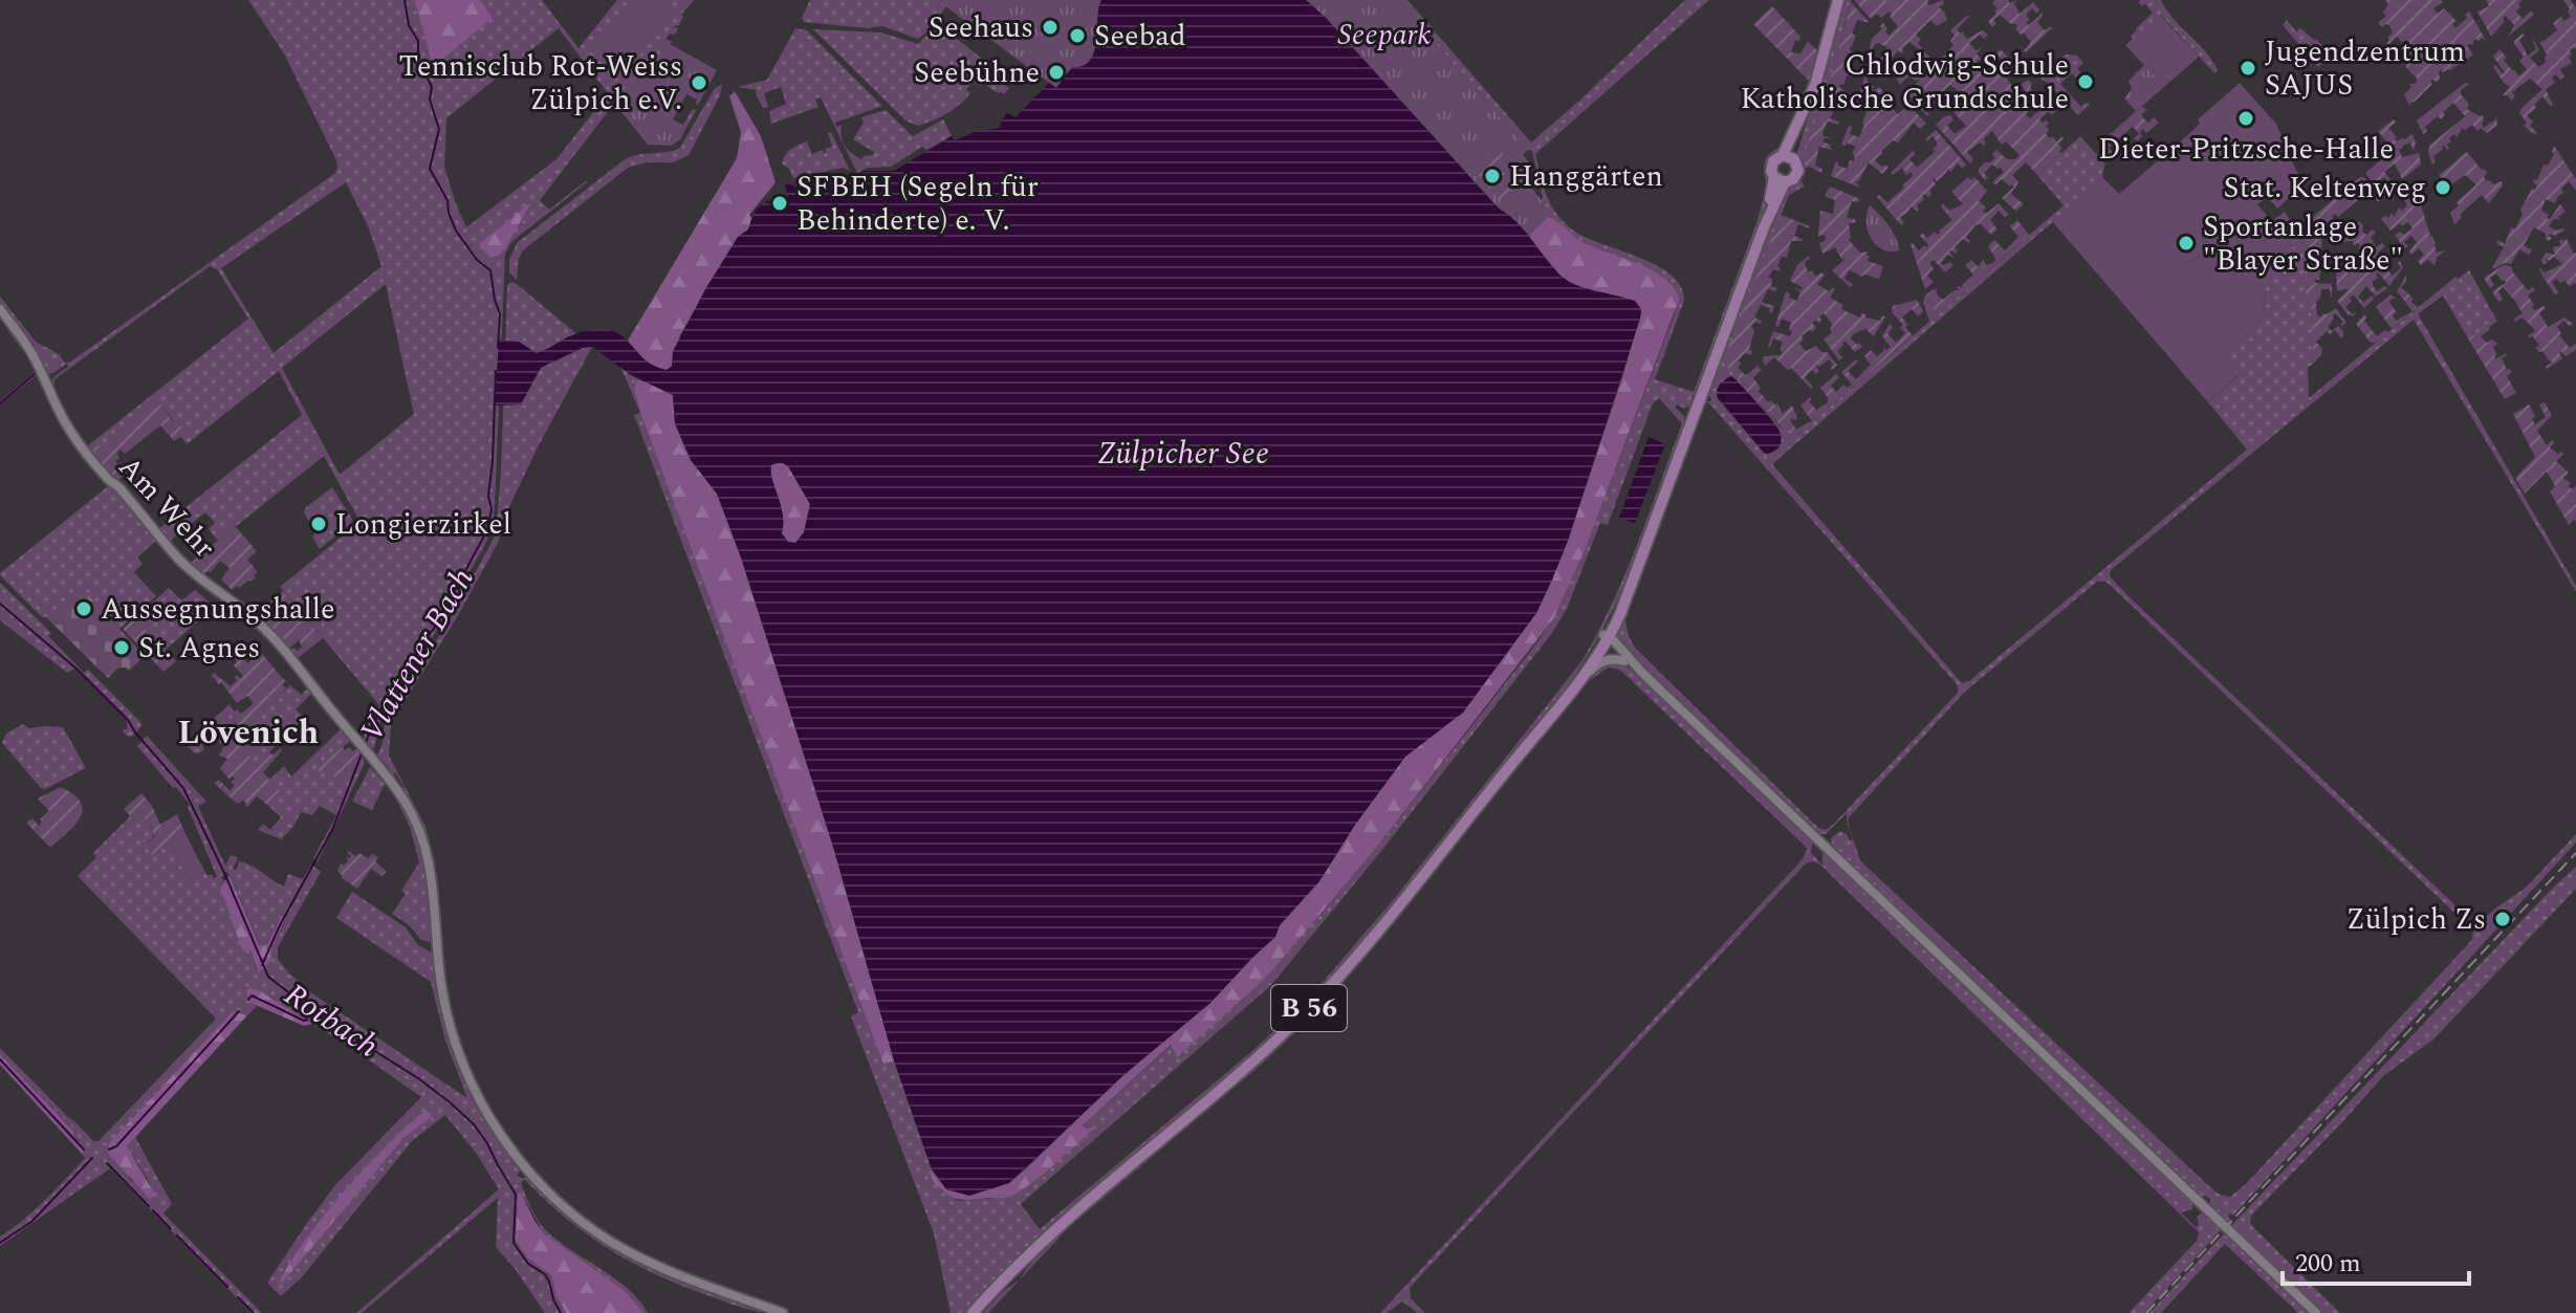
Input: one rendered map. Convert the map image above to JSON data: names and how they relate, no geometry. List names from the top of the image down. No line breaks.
{"streets":{"main road":["B 56"],"street":["Am Wehr"]},"districts":["Lövenich"],"water":["Zülpicher See","Vlattener Bach","Rotbach"],"parks":["Seepark"],"places":["Seehaus","Seebad","Jugendzentrum SAJUS","Seebühne","Chlodwig-Schule Katholische Grundschule","Tennisclub Rot-Weiss Zülpich e.V.","Dieter-Pritzsche-Halle","Hanggärten","Stat. Keltenweg","SFBEH (Segeln für Behinderte) e. V.","Sportanlage \"Blayer Straße\"","Longierzirkel","Aussegnungshalle","St. Agnes","Zülpich Zs"],"scale_bar":"200 m"}
